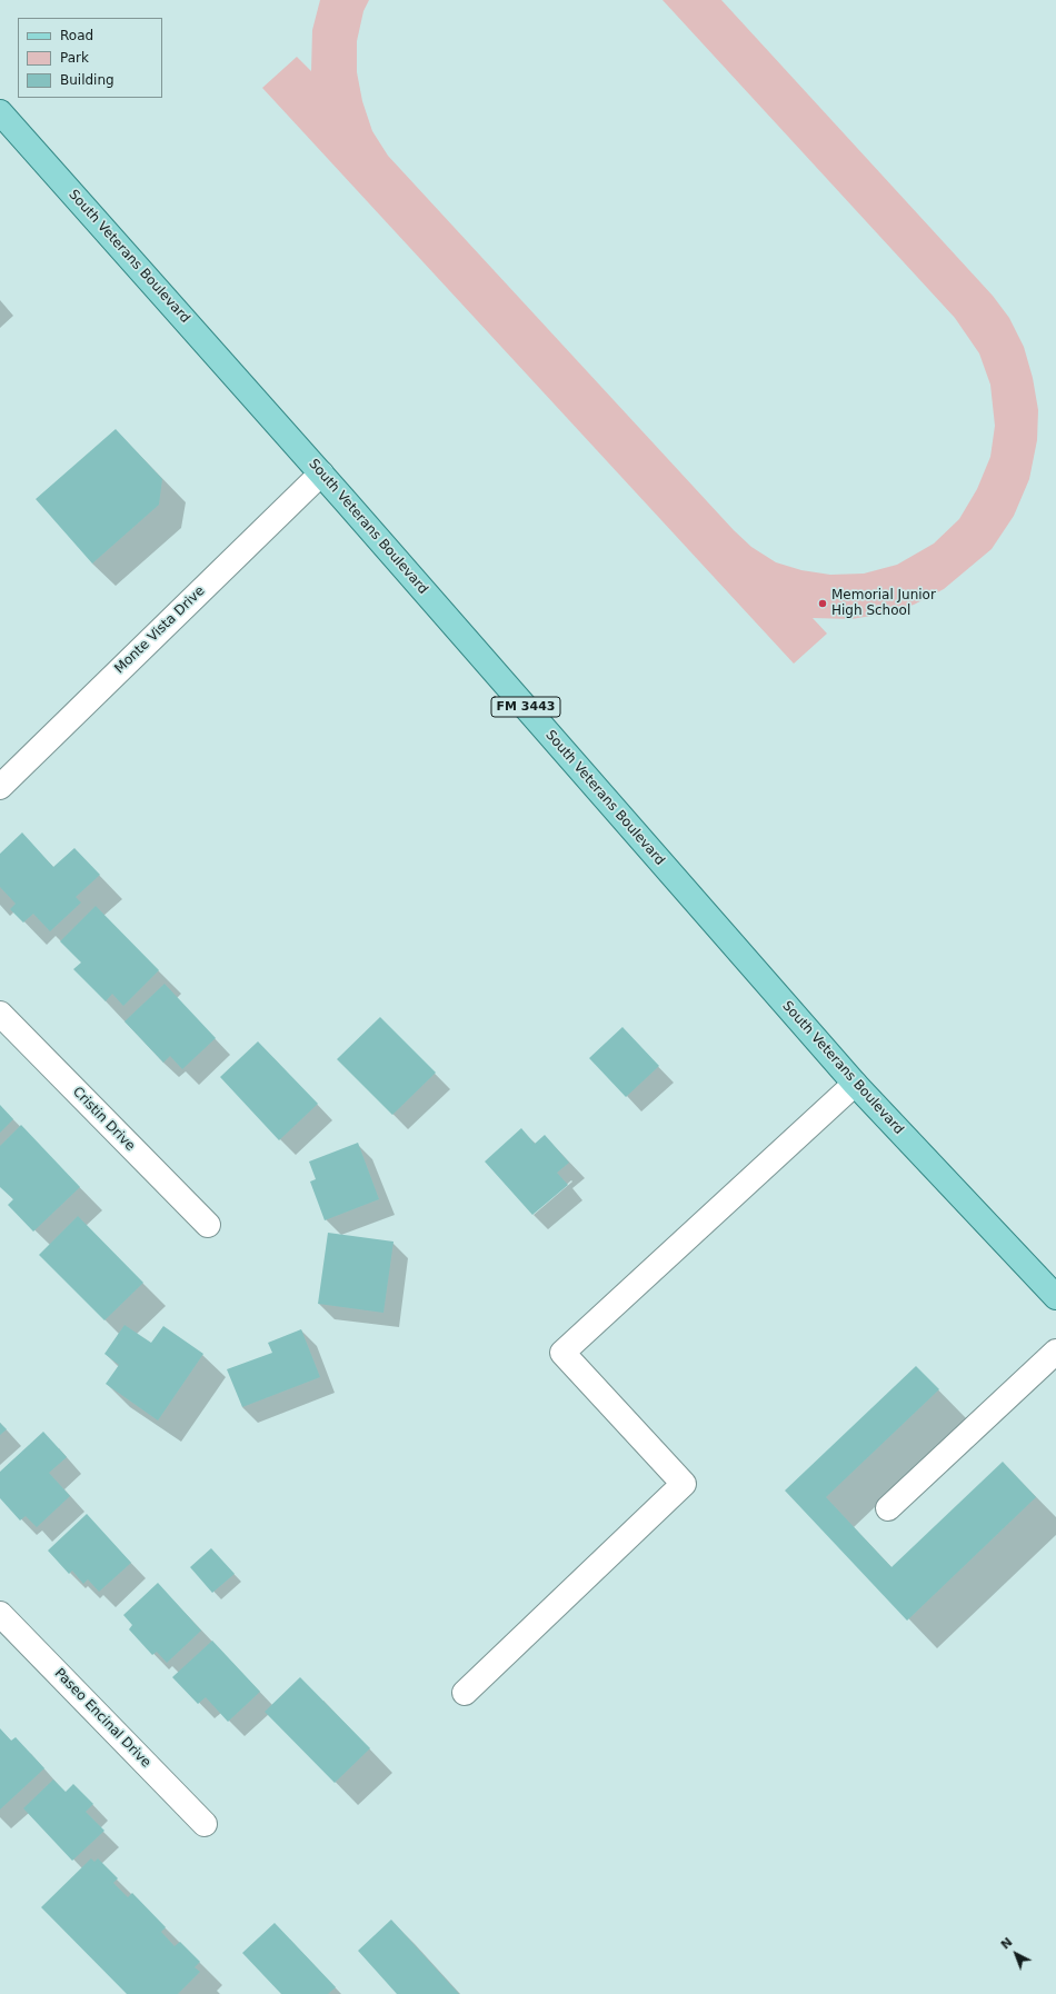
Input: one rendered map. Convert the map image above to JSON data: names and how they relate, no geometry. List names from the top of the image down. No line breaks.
{"streets":{"main road":["South Veterans Boulevard","FM 3443"],"street":["Monte Vista Drive","Cristin Drive","Paseo Encinal Drive"]},"crossings":[["South Veterans Boulevard","Monte Vista Drive"]],"places":["Memorial Junior High School"],"legend":["Road","Park","Building"],"north":"top left"}
